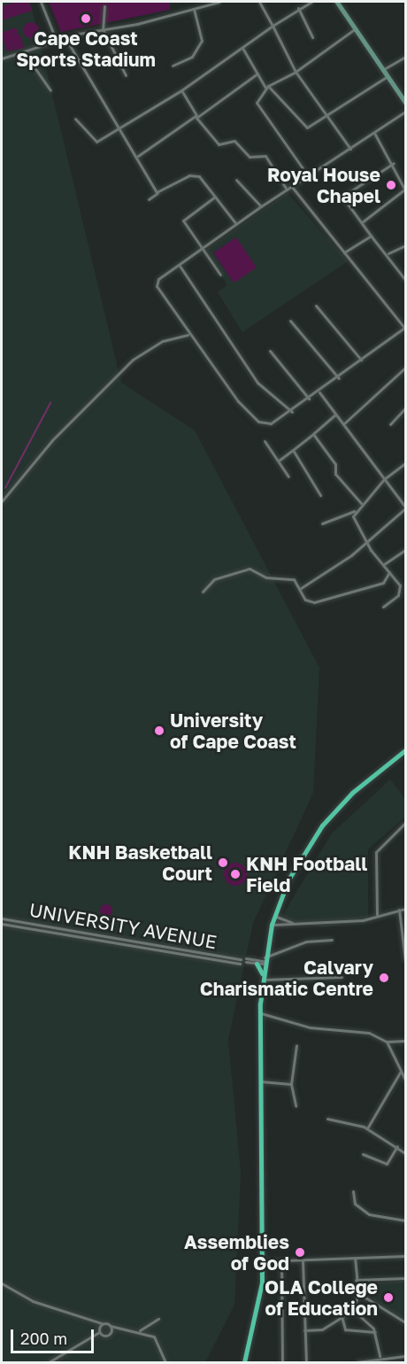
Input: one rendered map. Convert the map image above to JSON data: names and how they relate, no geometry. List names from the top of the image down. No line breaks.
{"streets":{"street":["UNIVERSITY AVENUE"]},"places":["Cape Coast Sports Stadium","Royal House Chapel","University of Cape Coast","KNH Basketball Court","KNH Football Field","Calvary Charismatic Centre","Assemblies of God","OLA College of Education"],"scale_bar":"200 m"}
